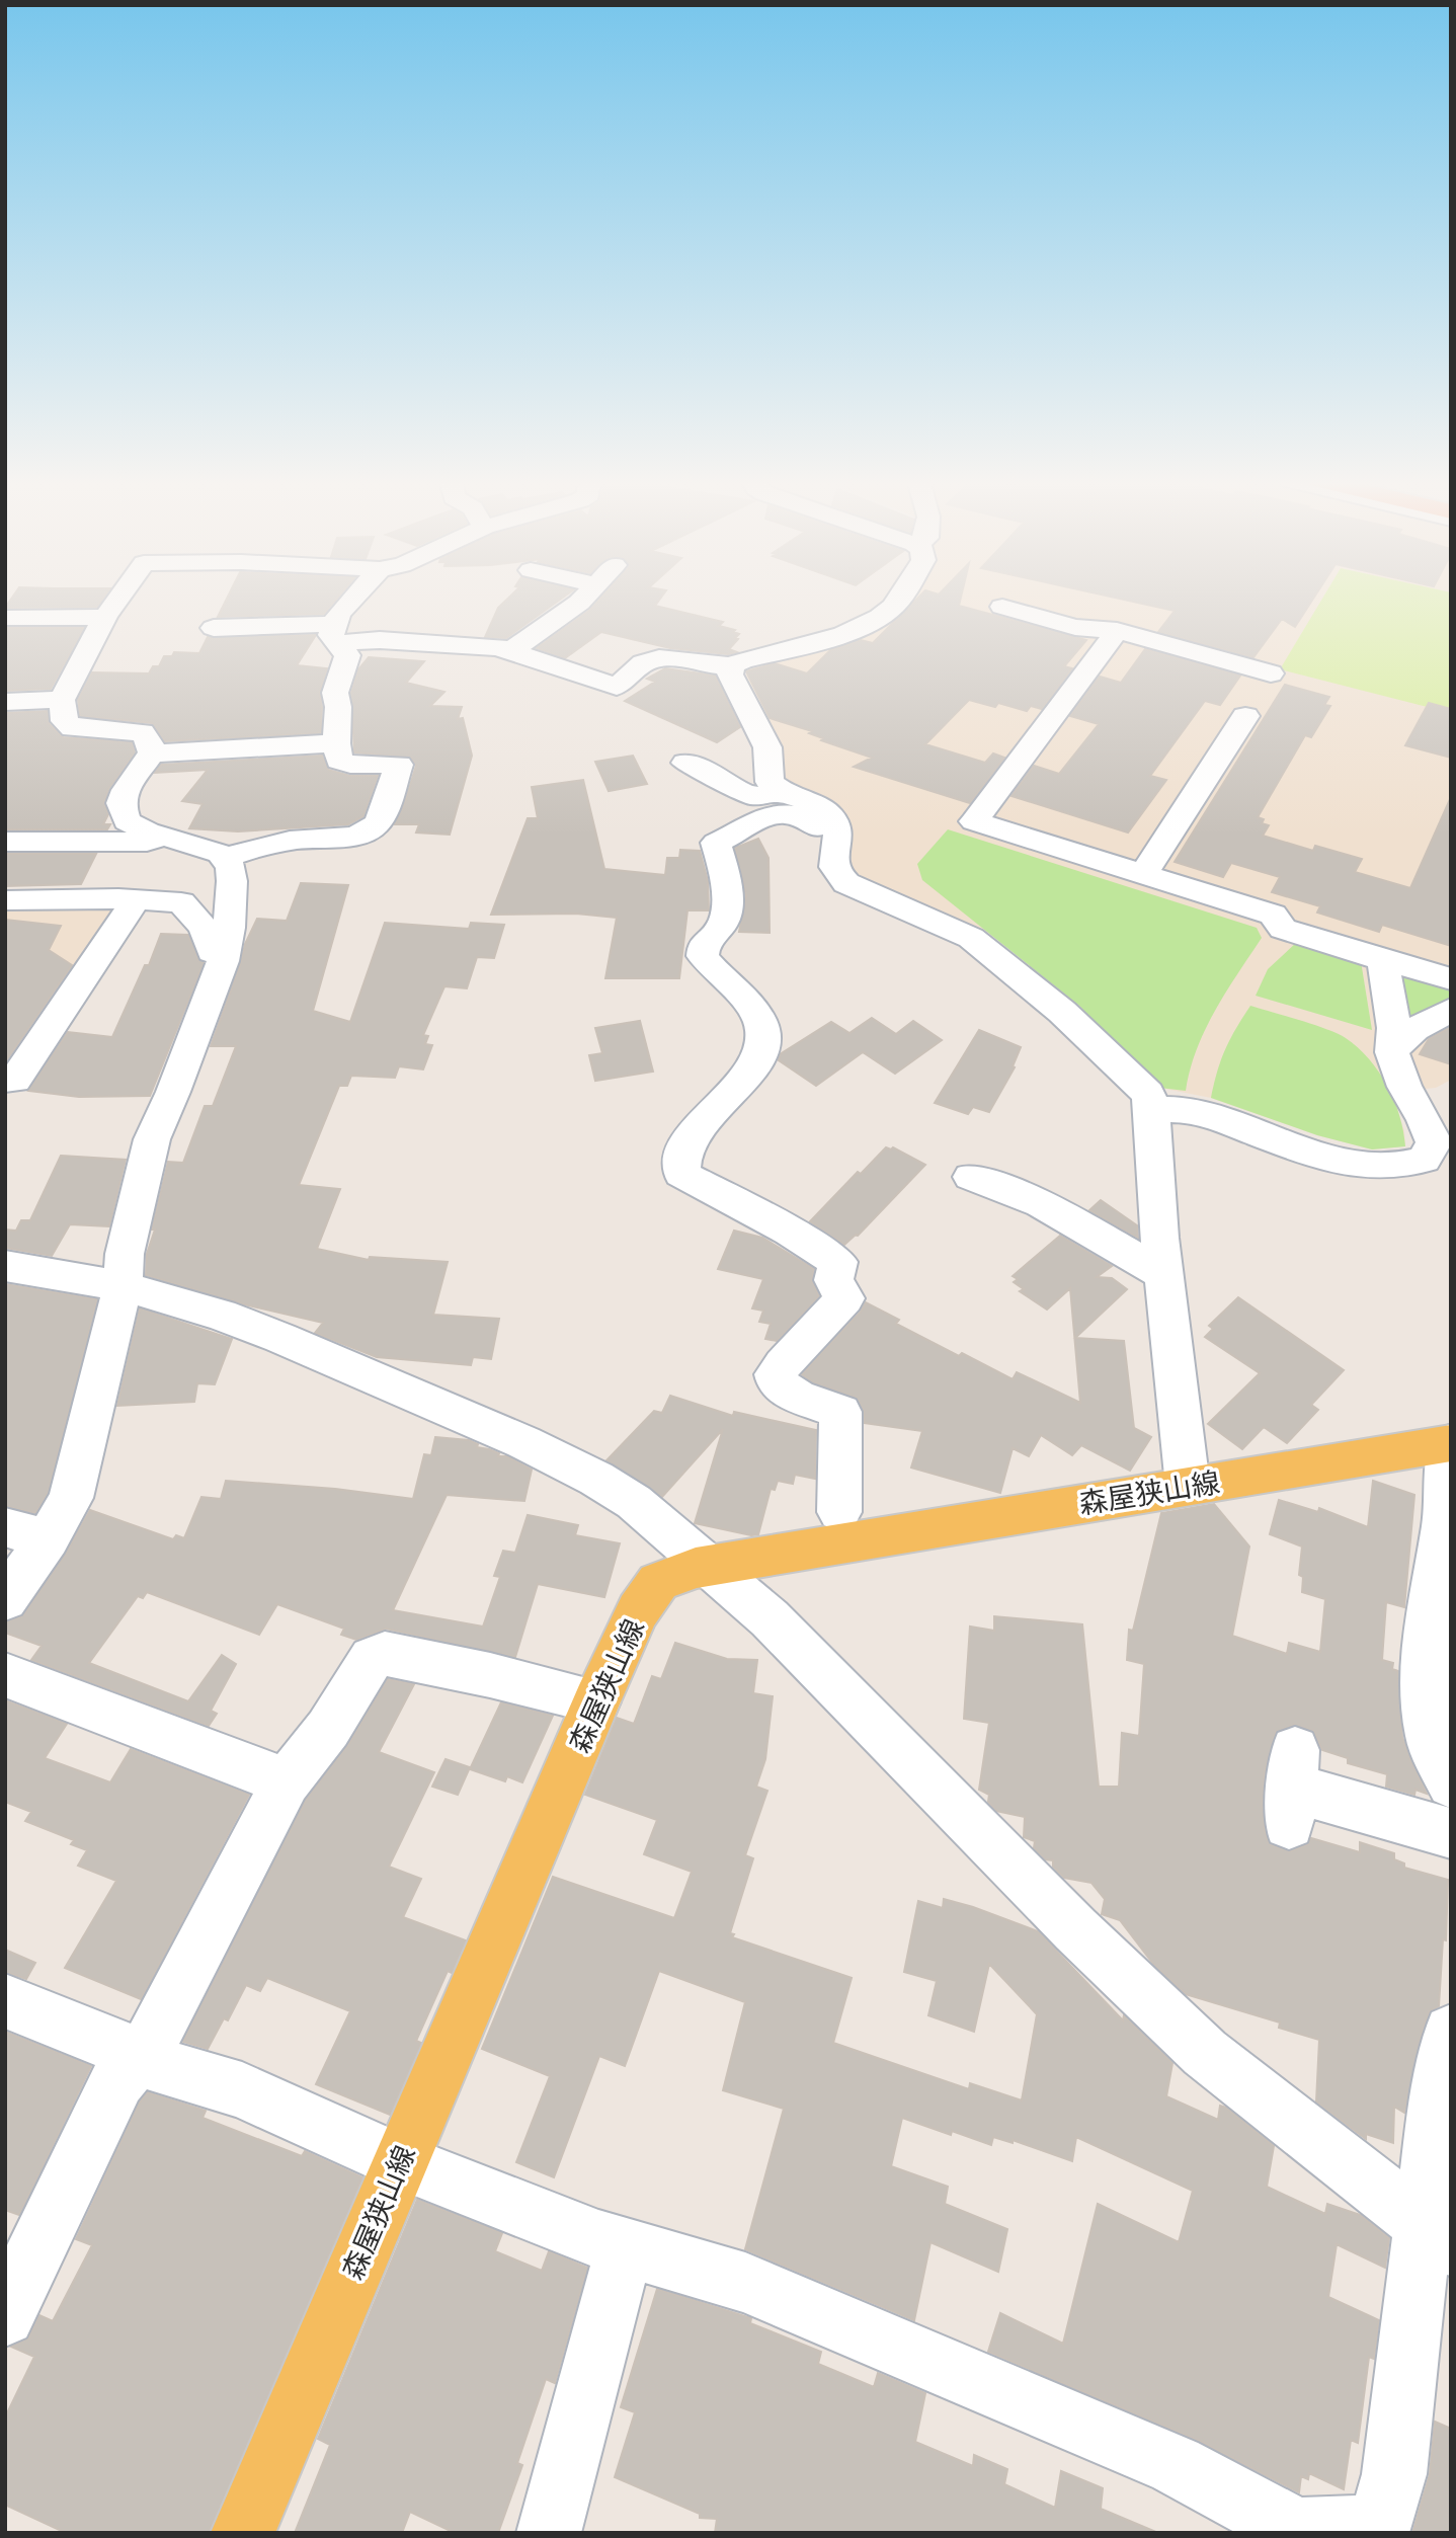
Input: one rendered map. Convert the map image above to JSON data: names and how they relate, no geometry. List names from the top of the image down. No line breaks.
{"streets":{"main road":["森屋狭山線"]}}
